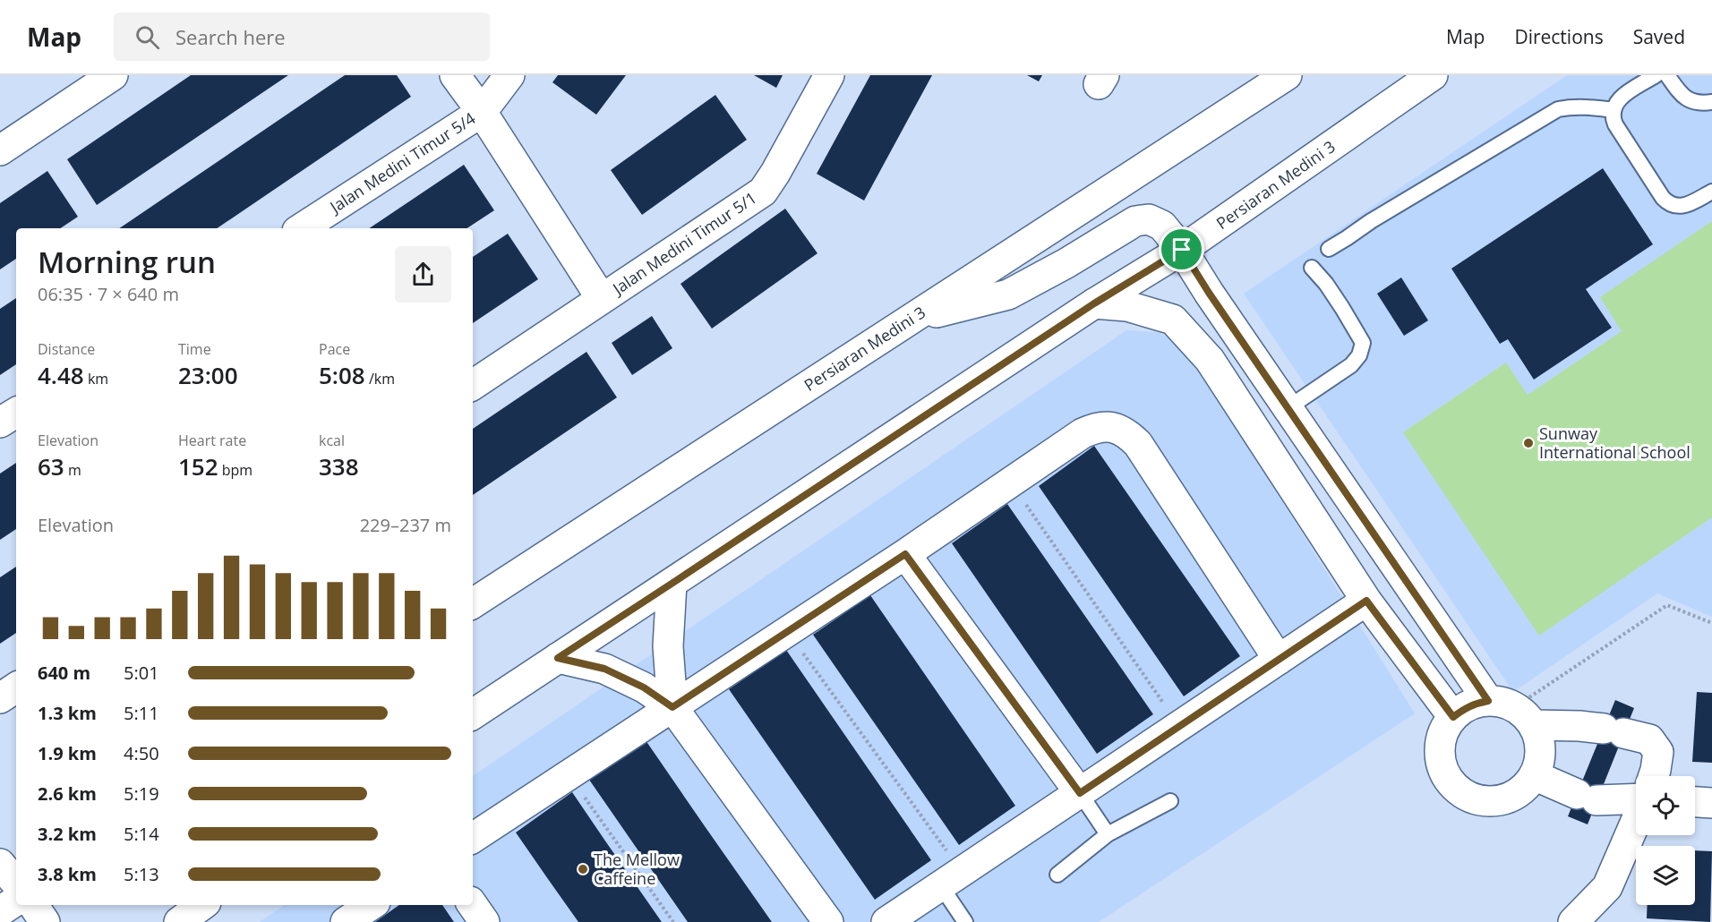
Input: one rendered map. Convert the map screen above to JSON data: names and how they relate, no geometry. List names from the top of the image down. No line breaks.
{"streets":{"street":["Jalan Medini Timur 5/4","Persiaran Medini 3","Jalan Medini Timur 5/1"]},"places":["Sunway International School","The Mellow Caffeine"],"page":{"header":"Map","search":"Search here","nav":["Map","Directions","Saved"],"heading":["Morning run","06:35 · 7 × 640 m"],"stats":[["Distance","4.48 km"],["Time","23:00"],["Pace","5:08 /km"],["Elevation","63 m"],["Heart rate","152 bpm"],["kcal","338"]],"chart":["Elevation","229–237 m"],"list":[{"name":"640 m","note":"5:01"},{"name":"1.3 km","note":"5:11"},{"name":"1.9 km","note":"4:50"},{"name":"2.6 km","note":"5:19"},{"name":"3.2 km","note":"5:14"},{"name":"3.8 km","note":"5:13"}]}}
